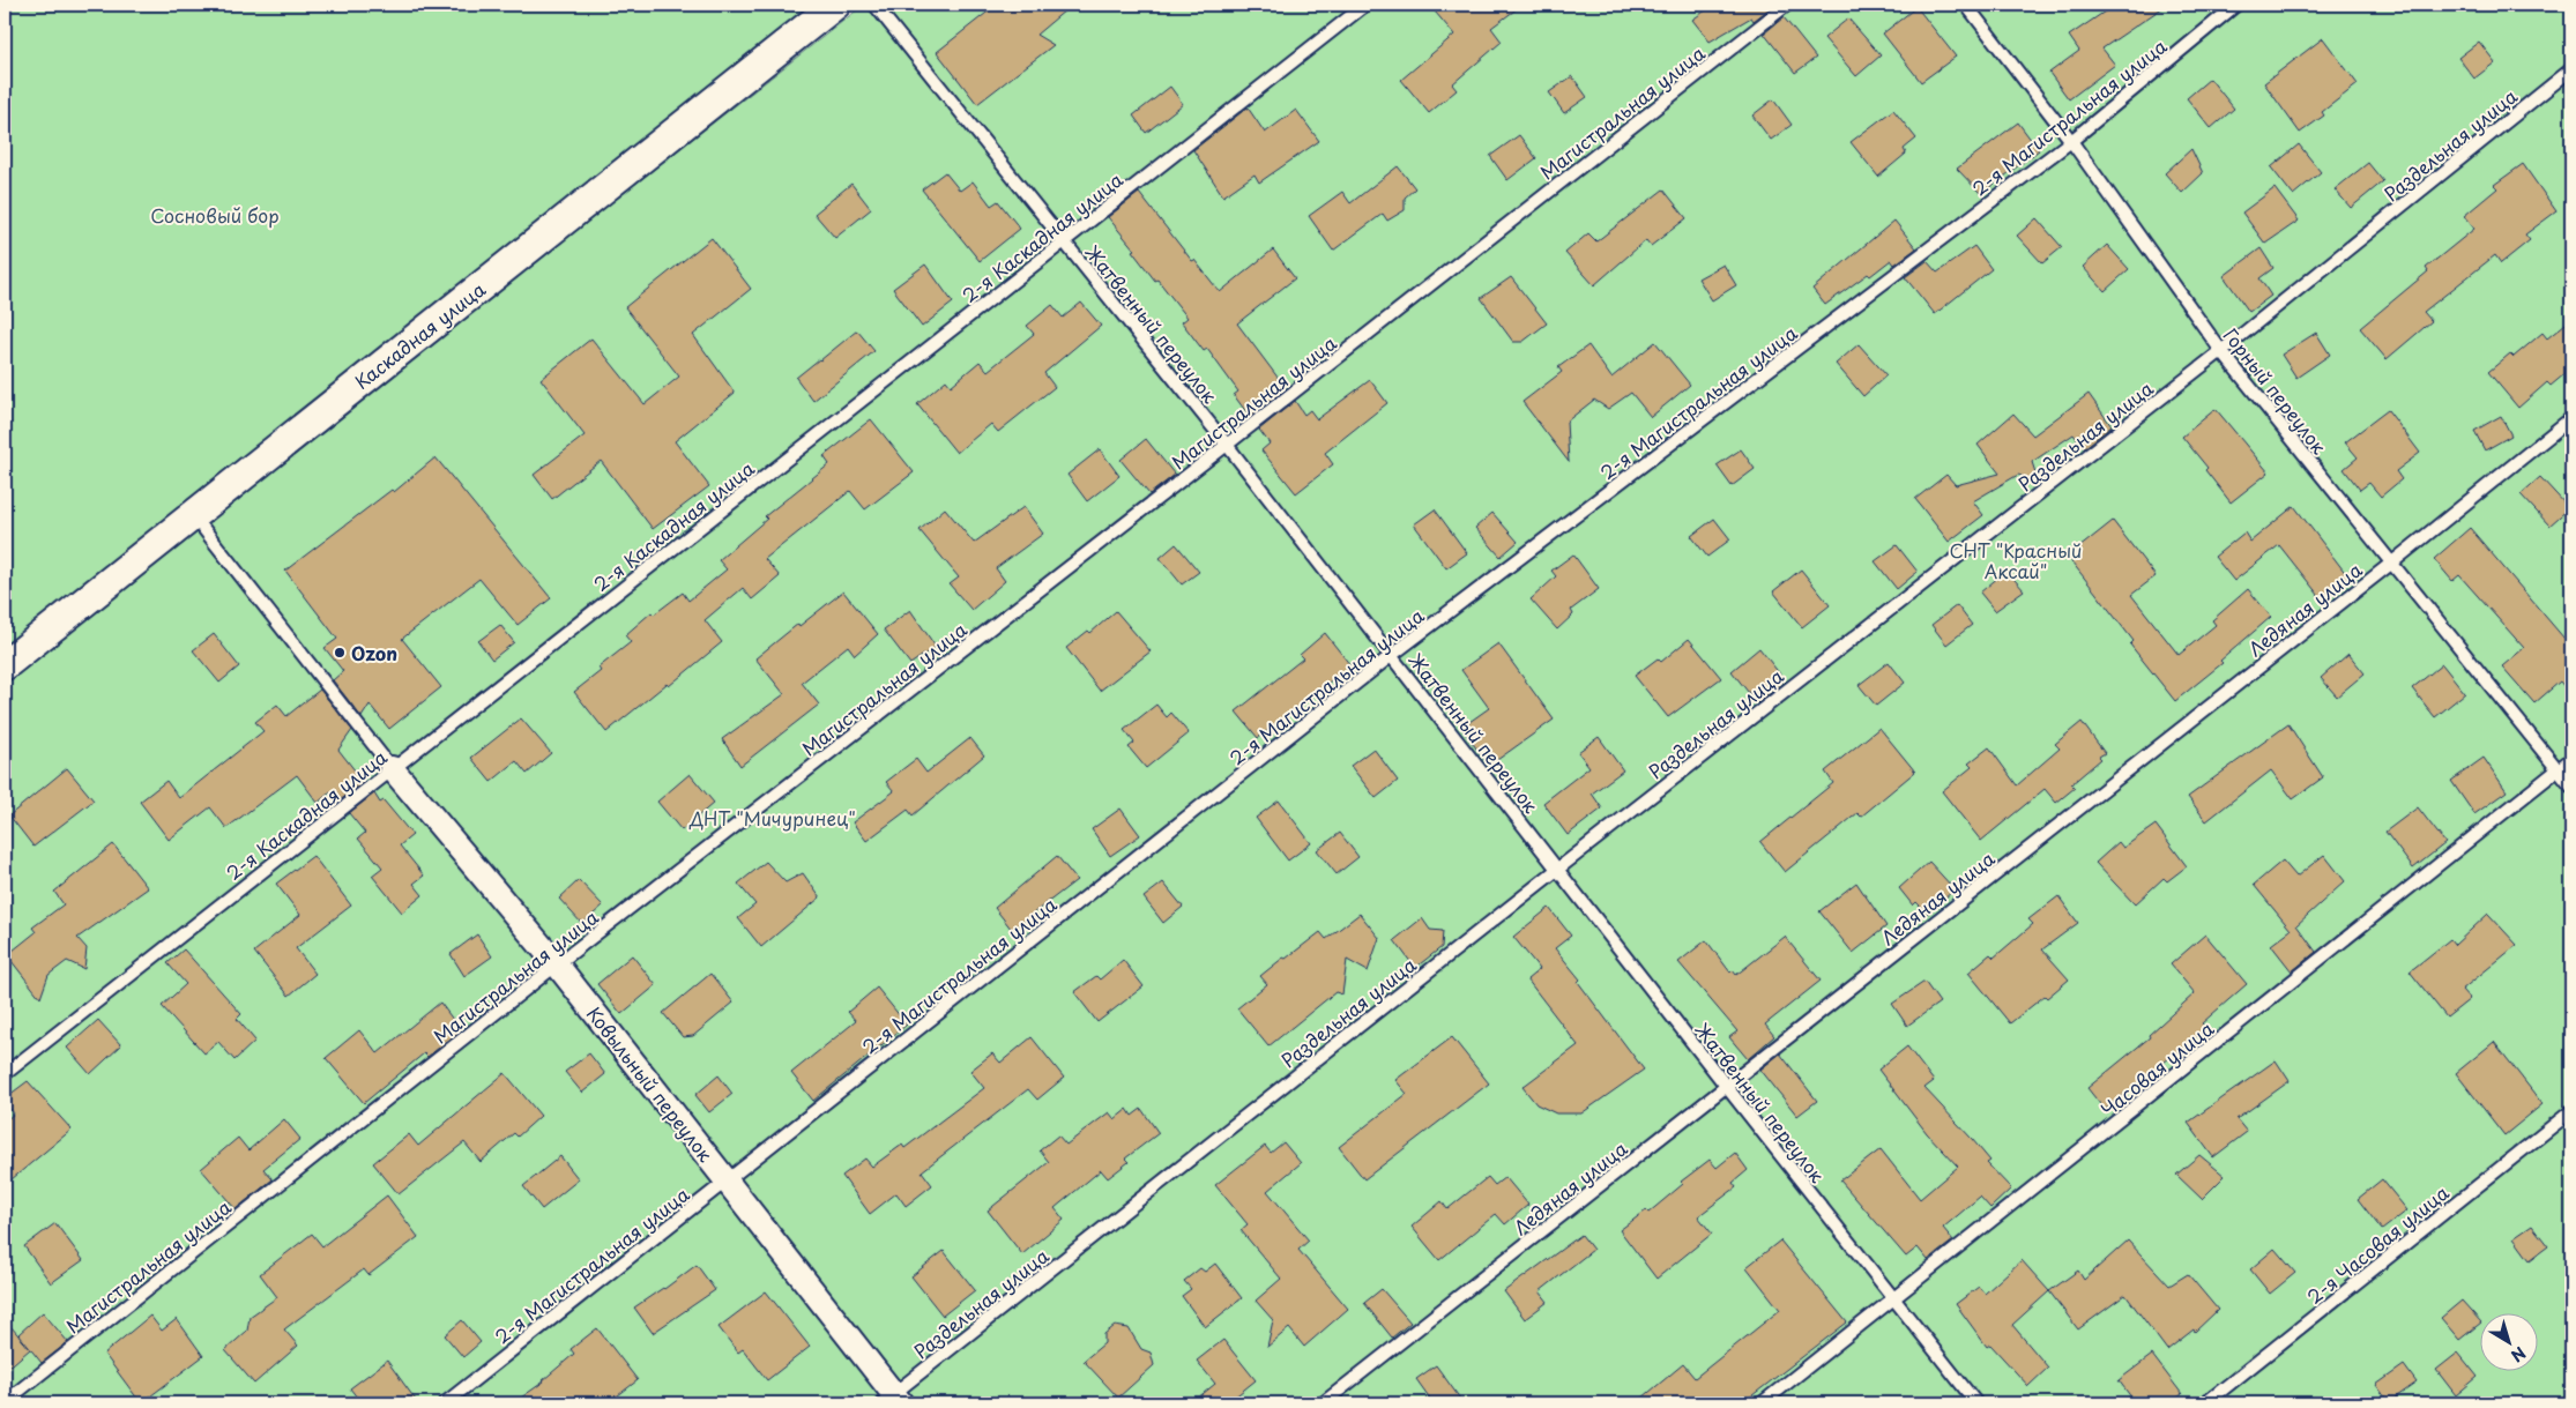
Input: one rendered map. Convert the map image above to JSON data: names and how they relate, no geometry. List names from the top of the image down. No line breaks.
{"streets":{"street":["Каскадная улица","Ковыльный переулок"],"lane":["Магистральная улица","2-я Магистральная улица","Раздельная улица","2-я Каскадная улица","Жатвенный переулок","Горный переулок","Ледяная улица","Часовая улица","2-я Часовая улица"]},"crossings":[["Магистральная улица","Жатвенный переулок"],["Магистральная улица","Ковыльный переулок"],["2-я Магистральная улица","Жатвенный переулок"],["2-я Магистральная улица","Горный переулок"],["2-я Магистральная улица","Ковыльный переулок"],["Раздельная улица","Жатвенный переулок"],["Раздельная улица","Горный переулок"],["Раздельная улица","Ковыльный переулок"],["2-я Каскадная улица","Жатвенный переулок"],["2-я Каскадная улица","Ковыльный переулок"],["Жатвенный переулок","Ледяная улица"],["Жатвенный переулок","Часовая улица"],["Горный переулок","Ледяная улица"],["Горный переулок","Часовая улица"]],"parks":["Сосновый бор","СНТ \"Красный Аксай\"","ДНТ \"Мичуринец\""],"places":["Ozon"],"north":"bottom right"}
